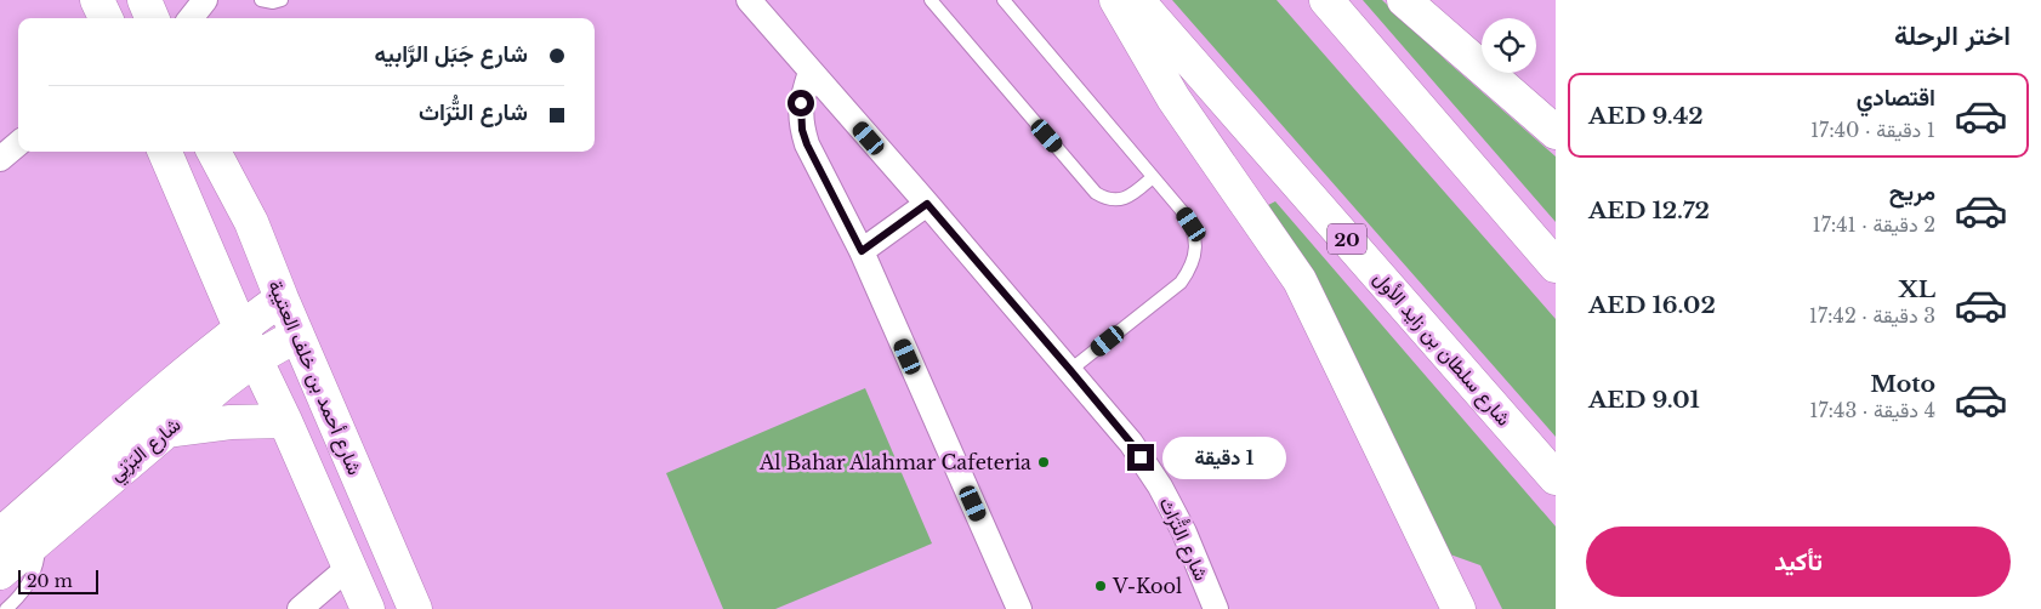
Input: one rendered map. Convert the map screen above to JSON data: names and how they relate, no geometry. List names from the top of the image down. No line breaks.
{"streets":{"street":["20","شارع سلطان بن زايد الأول","شارع أحمد بن خلف العتيبة","شارع البَرْنِي","شارع التُّرَاث"]},"crossings":[["شارع أحمد بن خلف العتيبة","شارع البَرْنِي"]],"places":["Al Bahar Alahmar Cafeteria","V-Kool"],"scale_bar":"20 m","page":{"heading":"اختر الرحلة","banner":["شارع جَبَل الرَّابيه","شارع التُّرَاث"],"list":[{"name":"اقتصادي","note":"1 دقيقة · 17:40","value":"AED 9.42"},{"name":"مريح","note":"2 دقيقة · 17:41","value":"AED 12.72"},{"name":"XL","note":"3 دقيقة · 17:42","value":"AED 16.02"},{"name":"Moto","note":"4 دقيقة · 17:43","value":"AED 9.01"}],"bubble":"1 دقيقة","buttons":"تأكيد","scale":"20 m"}}
